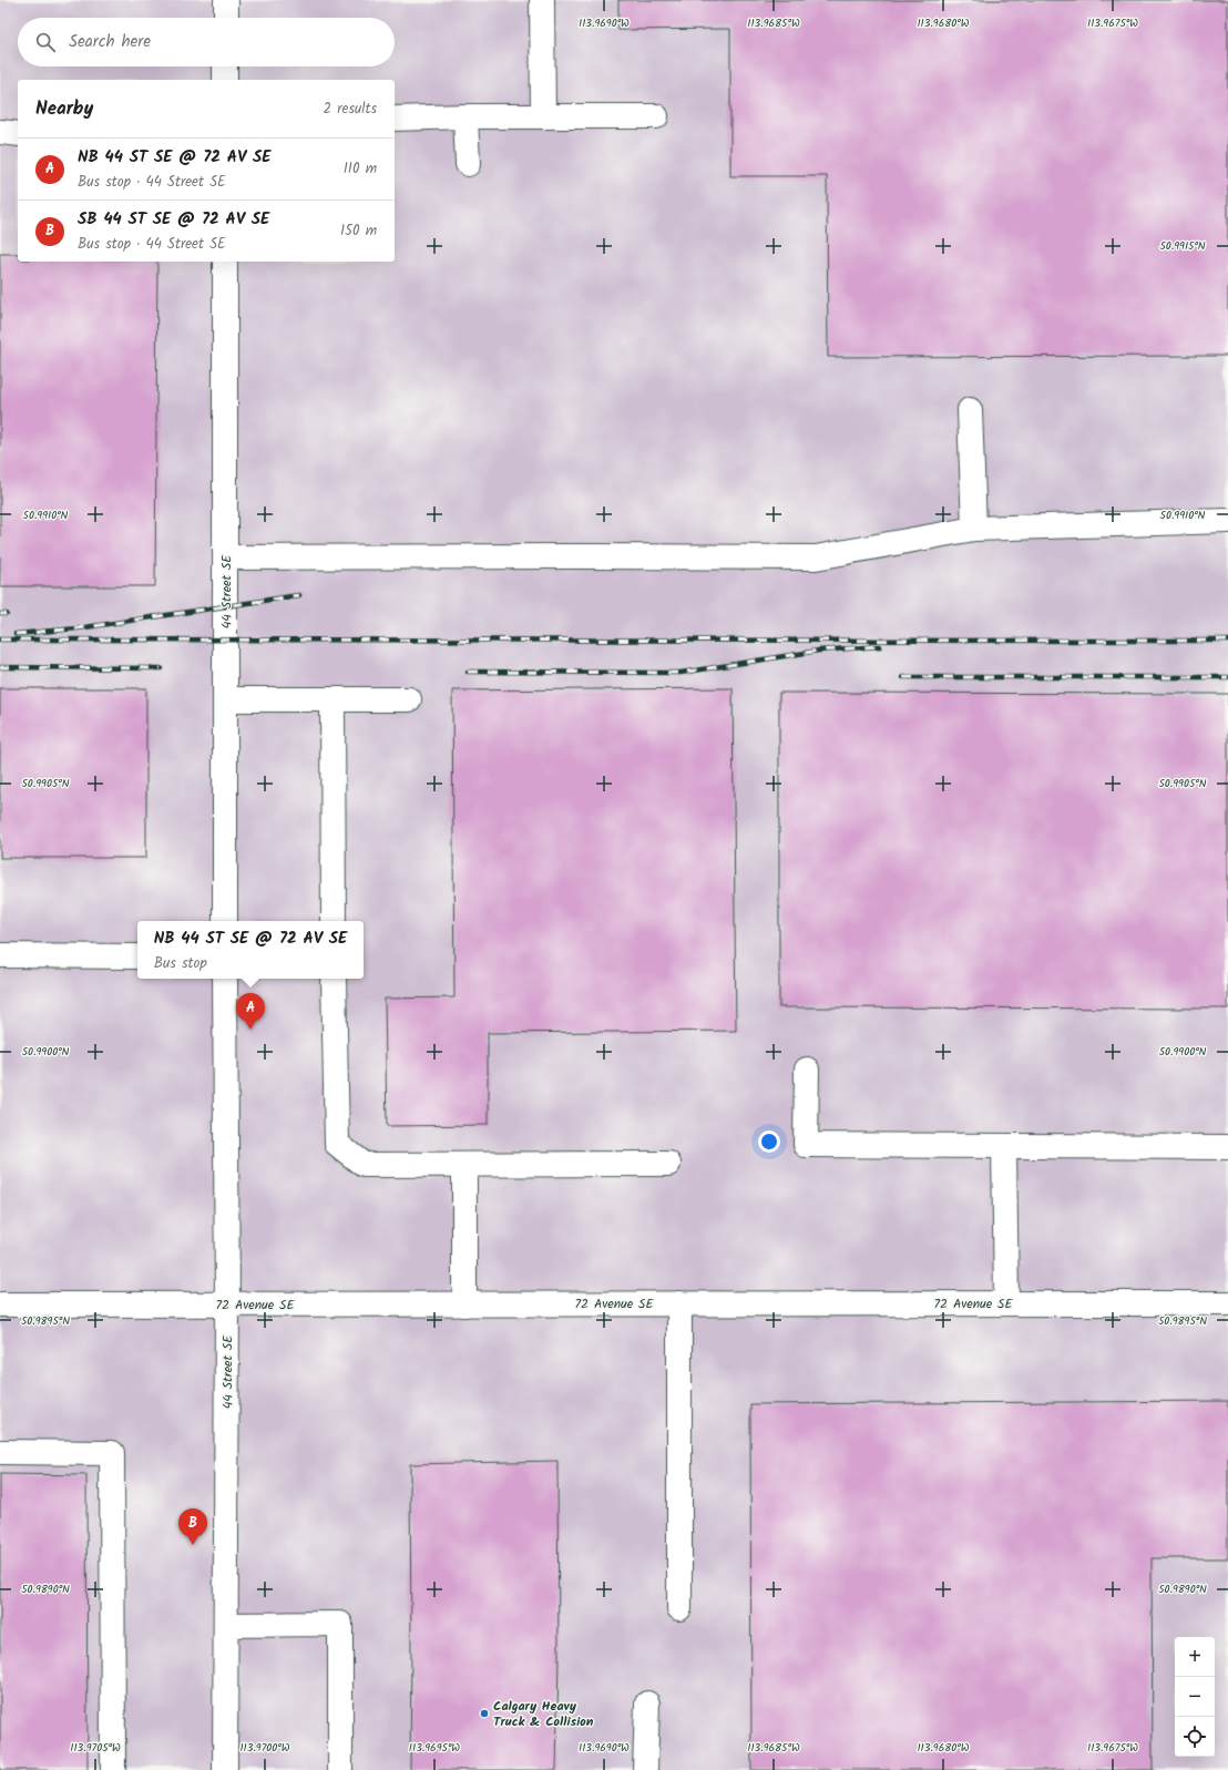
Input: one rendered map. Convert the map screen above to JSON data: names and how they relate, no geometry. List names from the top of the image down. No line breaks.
{"streets":{"street":["44 Street SE","72 Avenue SE"]},"crossings":[["44 Street SE","72 Avenue SE"]],"places":["Calgary Heavy Truck & Collision"],"page":{"search":"Search here","heading":["Nearby","2 results"],"list":[{"mark":"A","name":"NB 44 ST SE @ 72 AV SE","note":"Bus stop · 44 Street SE","value":"110 m"},{"mark":"B","name":"SB 44 ST SE @ 72 AV SE","note":"Bus stop · 44 Street SE","value":"150 m"}],"popup":["NB 44 ST SE @ 72 AV SE","Bus stop"],"pins":["A","B"],"map_buttons":["+","−"]},"coordinates":["113.9690°W","113.9685°W","113.9680°W","113.9675°W","50.9915°N","50.9910°N","50.9905°N","50.9900°N","50.9895°N","50.9890°N","113.9705°W","113.9700°W","113.9695°W"]}
